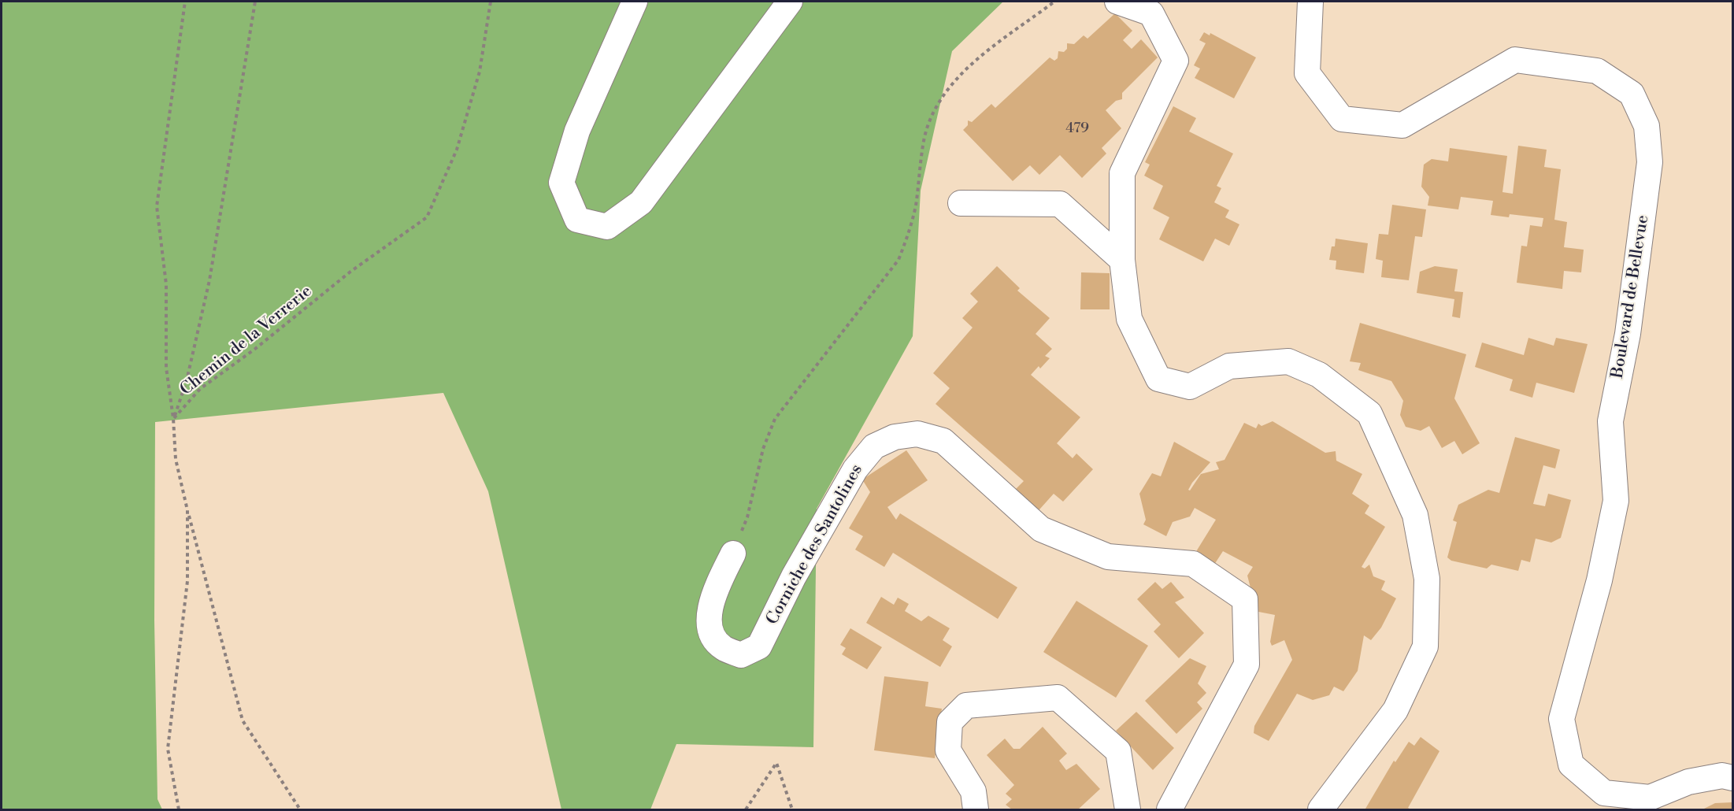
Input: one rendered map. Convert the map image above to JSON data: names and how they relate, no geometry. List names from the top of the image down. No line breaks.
{"streets":{"street":["Boulevard de Bellevue","Corniche des Santolines"],"path":["Chemin de la Verrerie"]},"house_numbers":["479"]}
